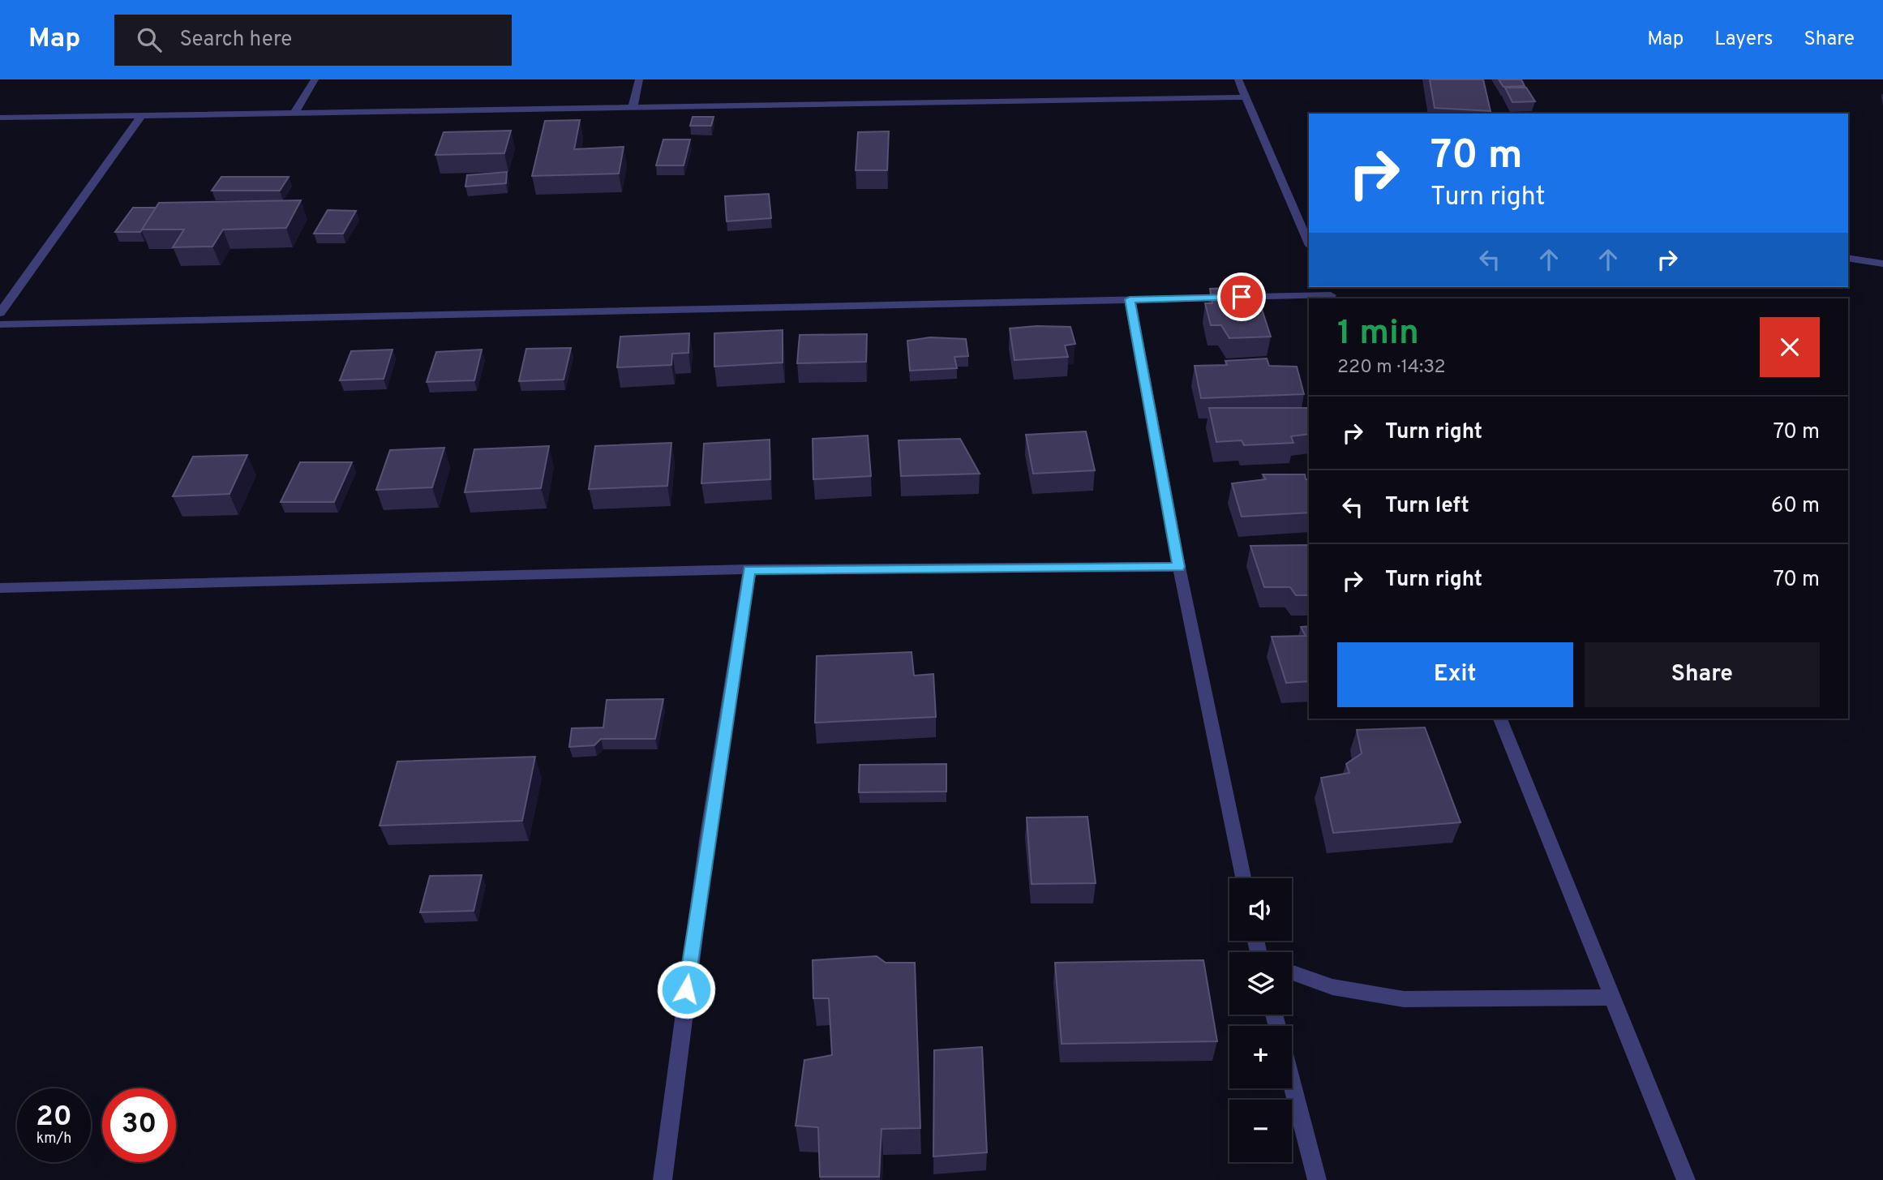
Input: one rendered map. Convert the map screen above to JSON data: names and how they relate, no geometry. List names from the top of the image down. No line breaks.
{"page":{"header":"Map","search":"Search here","nav":["Map","Layers","Share"],"turn":["70 m","Turn right"],"heading":["1 min","220 m · 14:32"],"list":[{"name":"Turn right","value":"70 m"},{"name":"Turn left","value":"60 m"},{"name":"Turn right","value":"70 m"}],"buttons":["Exit","Share"],"map_buttons":["+","−"],"speed":"20 km/h","limit":"30"}}
